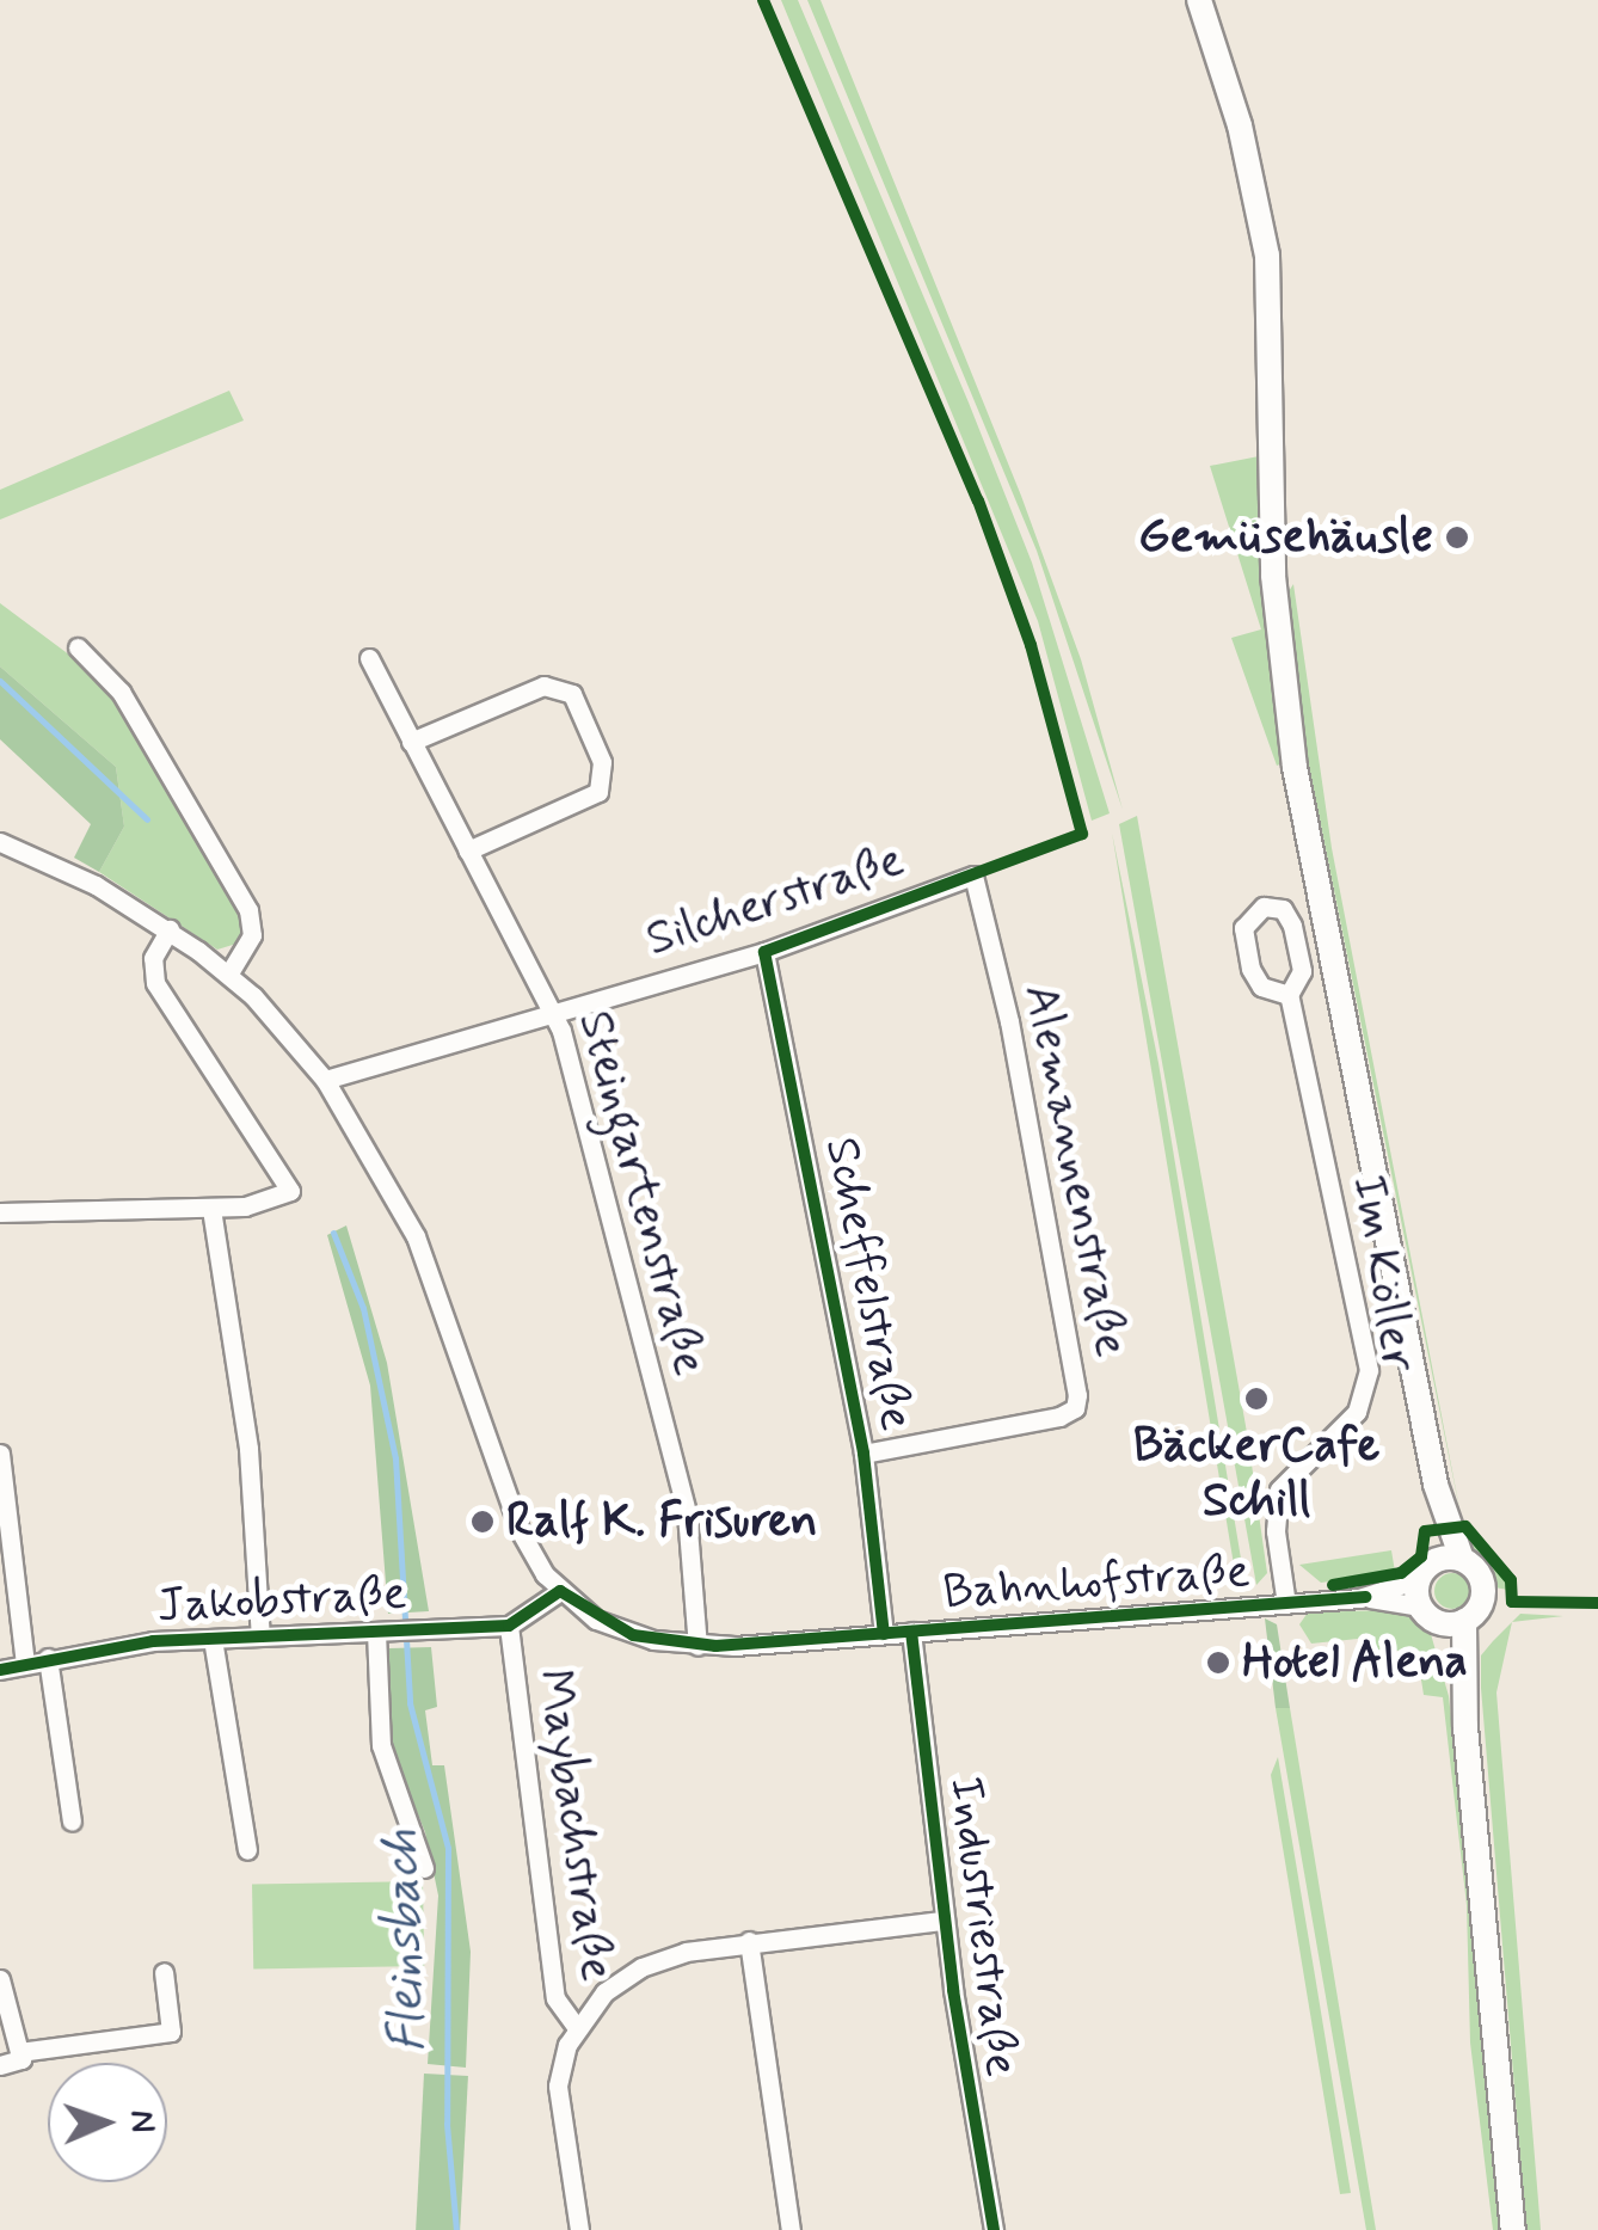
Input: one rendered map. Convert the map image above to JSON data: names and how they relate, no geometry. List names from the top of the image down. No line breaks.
{"streets":{"street":["Silcherstraße","Alemannenstraße","Steingartenstraße","Im Köller","Scheffelstraße","Bahnhofstraße","Jakobstraße","Maybachstraße","Industriestraße"]},"crossings":[["Silcherstraße","Alemannenstraße"],["Silcherstraße","Steingartenstraße"],["Silcherstraße","Scheffelstraße"],["Silcherstraße","Bahnhofstraße"],["Alemannenstraße","Scheffelstraße"],["Steingartenstraße","Bahnhofstraße"],["Im Köller","Bahnhofstraße"],["Scheffelstraße","Bahnhofstraße"],["Bahnhofstraße","Industriestraße"],["Jakobstraße","Maybachstraße"]],"water":["Fleinsbach"],"places":["Gemüsehäusle","BäckerCafe Schill","Ralf K. Frisuren","Hotel Alena"],"north":"right"}
